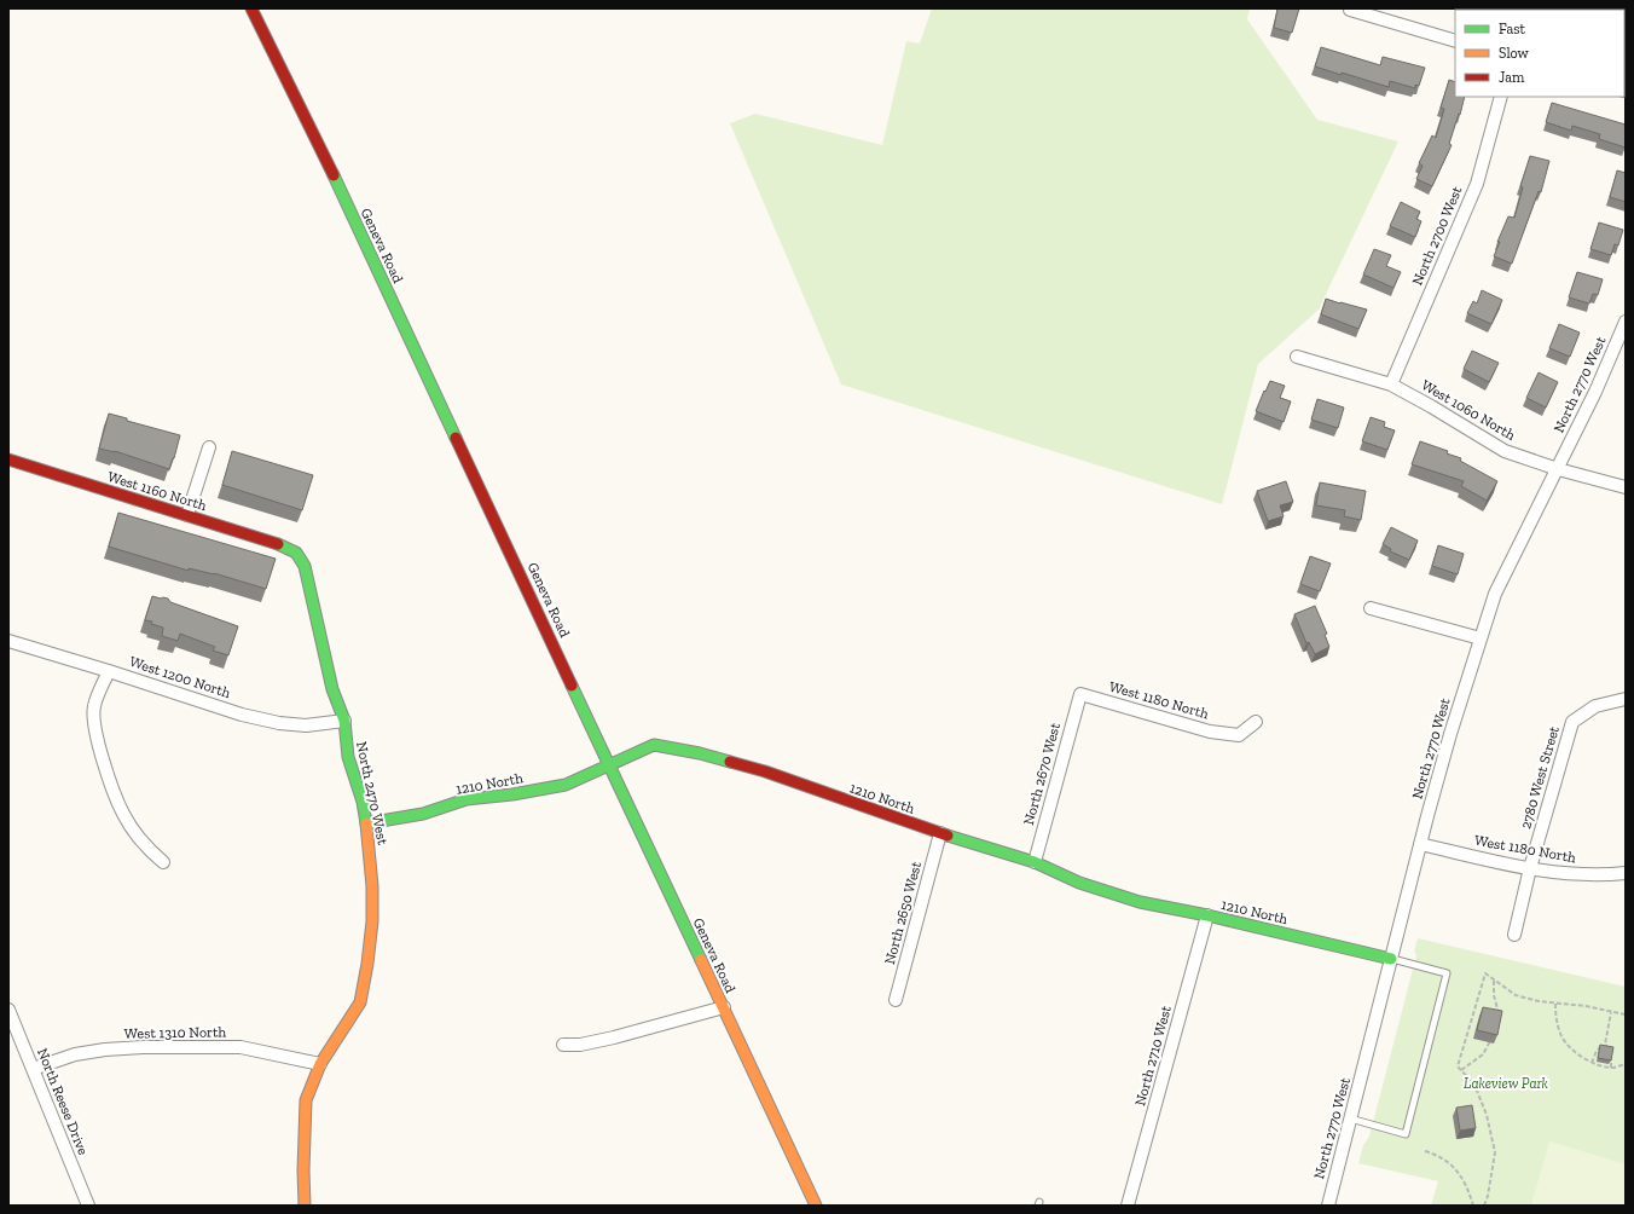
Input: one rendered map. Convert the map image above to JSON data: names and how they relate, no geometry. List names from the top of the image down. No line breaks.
{"streets":{"street":["North 2700 West","Geneva Road","North 2770 West","West 1060 North","West 1160 North","West 1200 North","West 1180 North","North 2670 West","2780 West Street","1210 North","North 2470 West","North 2650 West","West 1310 North","North 2710 West","North Reese Drive"]},"crossings":[["North 2700 West","West 1060 North"],["Geneva Road","1210 North"],["North 2770 West","West 1060 North"],["North 2770 West","West 1180 North"],["North 2770 West","1210 North"],["West 1160 North","North 2470 West"],["West 1200 North","North 2470 West"],["West 1180 North","North 2670 West"],["West 1180 North","2780 West Street"],["North 2670 West","1210 North"],["1210 North","North 2470 West"],["1210 North","North 2650 West"],["1210 North","North 2710 West"],["North 2470 West","West 1310 North"],["West 1310 North","North Reese Drive"]],"parks":["Lakeview Park"],"legend":["Fast","Slow","Jam"]}
